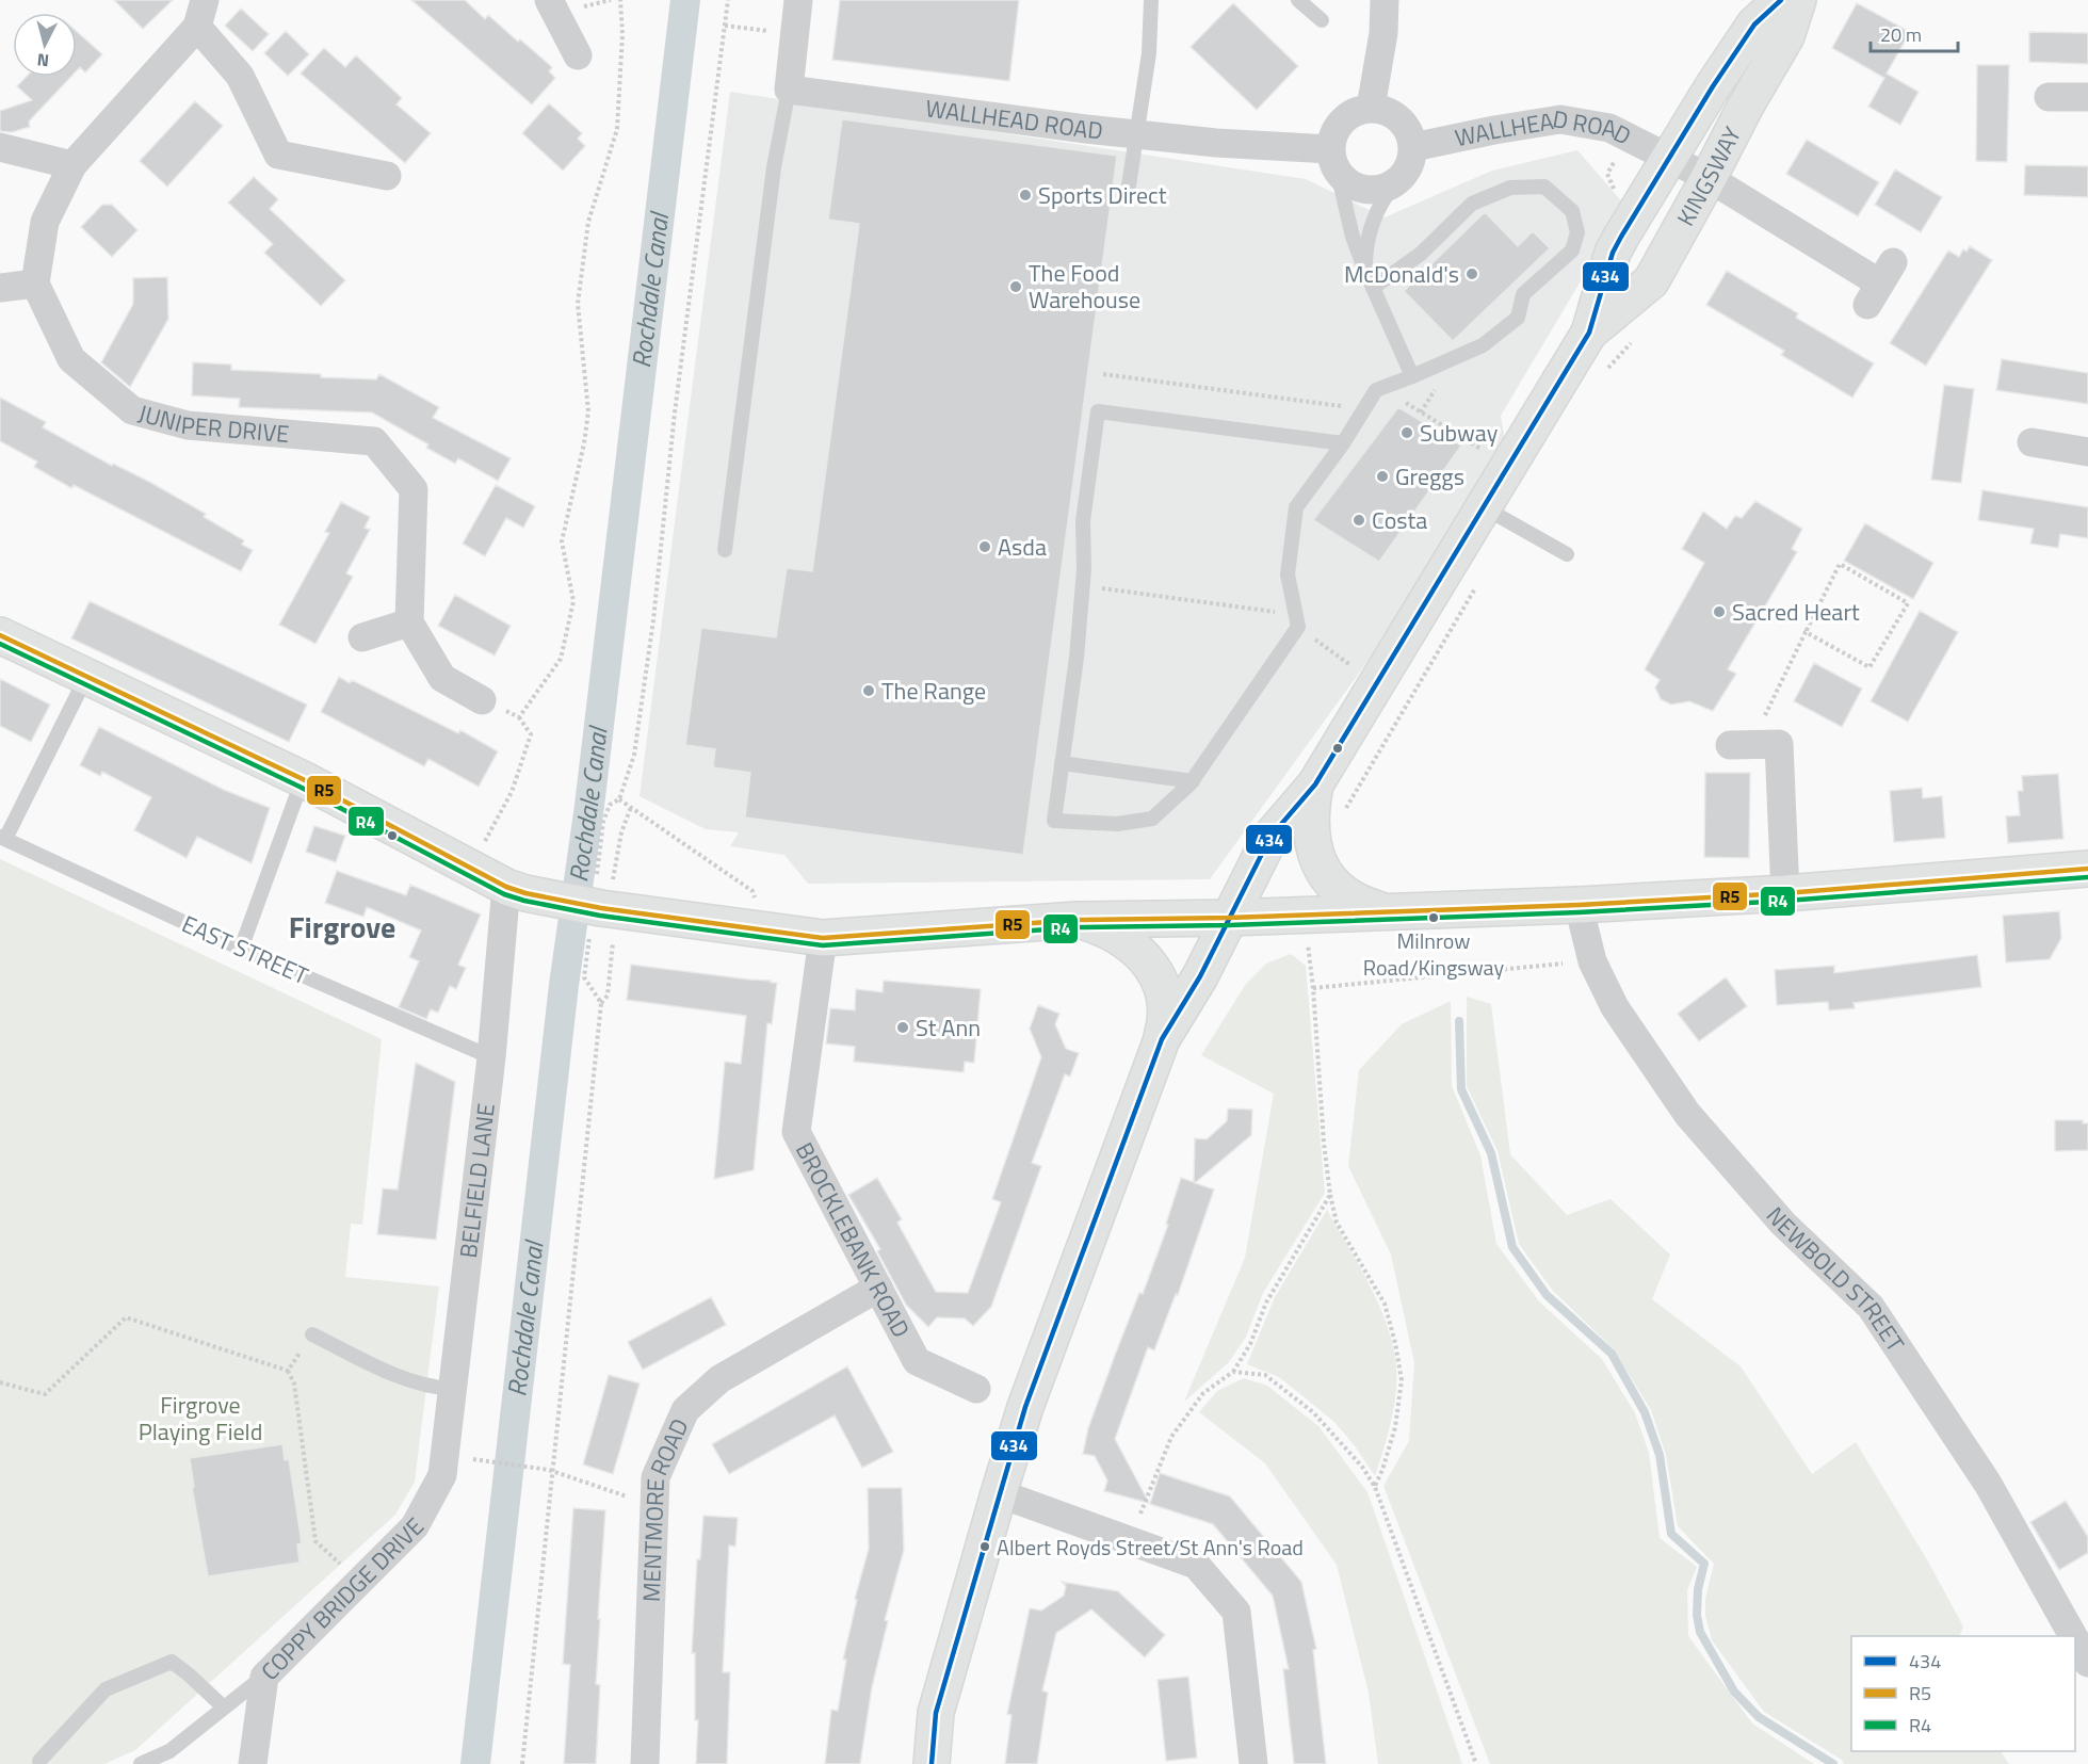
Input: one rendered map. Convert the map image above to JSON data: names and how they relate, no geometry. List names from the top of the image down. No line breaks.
{"streets":{"main road":["KINGSWAY"],"street":["WALLHEAD ROAD","JUNIPER DRIVE","BELFIELD LANE","BROCKLEBANK ROAD","NEWBOLD STREET","MENTMORE ROAD","COPPY BRIDGE DRIVE"],"lane":["EAST STREET"]},"crossings":[["WALLHEAD ROAD","KINGSWAY"],["EAST STREET","BELFIELD LANE"],["BELFIELD LANE","COPPY BRIDGE DRIVE"],["BROCKLEBANK ROAD","MENTMORE ROAD"]],"districts":["Firgrove"],"water":["Rochdale Canal"],"parks":["Firgrove Playing Field"],"places":["Sports Direct","McDonald's","The Food Warehouse","Subway","Greggs","Costa","Asda","Sacred Heart","The Range","Milnrow Road/Kingsway","St Ann","Albert Royds Street/St Ann's Road"],"lines":["transit line 434","transit line R5","transit line R4"],"legend":["434","R5","R4"],"scale_bar":"20 m","north":"bottom"}
